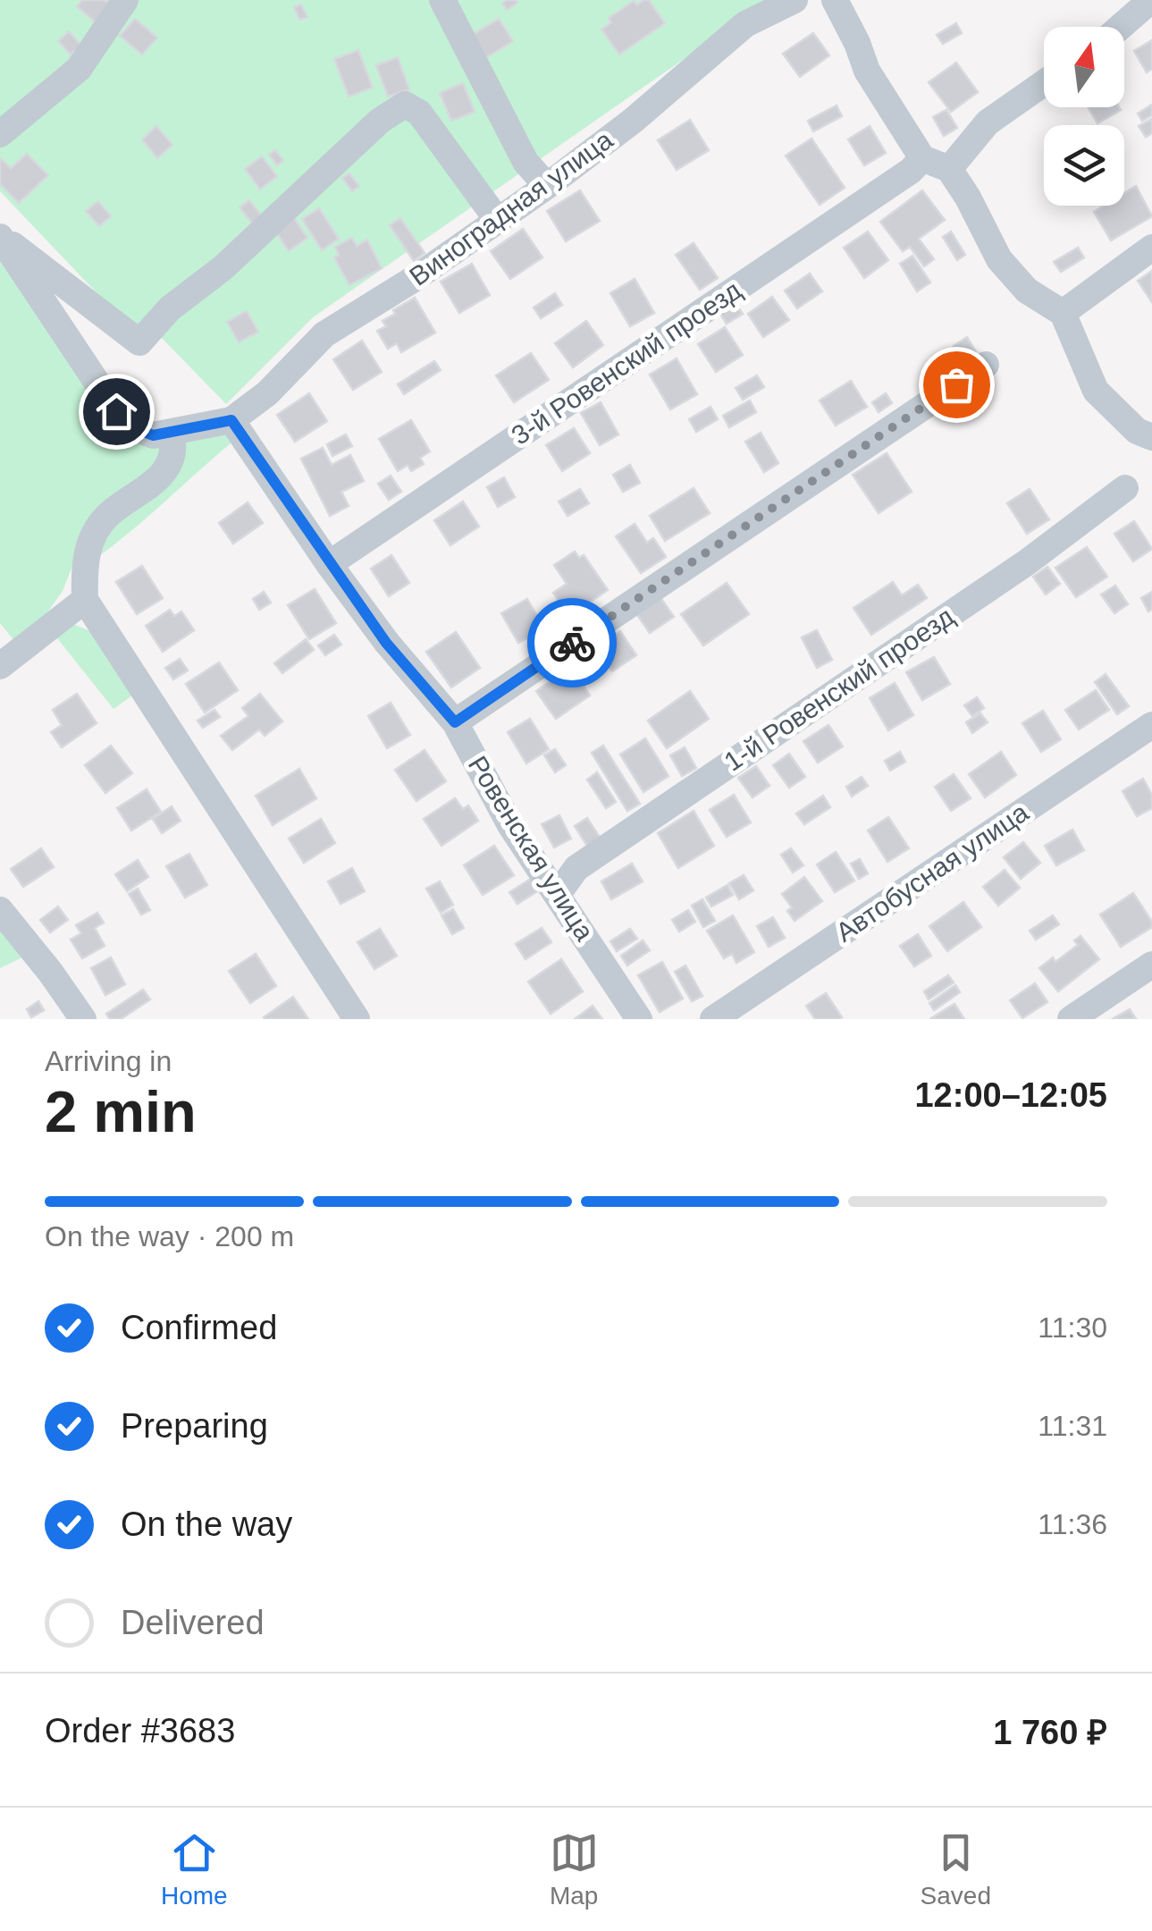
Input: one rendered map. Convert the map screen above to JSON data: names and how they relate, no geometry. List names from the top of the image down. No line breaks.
{"streets":{"street":["Виноградная улица","3-й Ровенский проезд","1-й Ровенский проезд","Ровенская улица","Автобусная улица"]},"crossings":[["Виноградная улица","Ровенская улица"],["3-й Ровенский проезд","Ровенская улица"],["1-й Ровенский проезд","Ровенская улица"]],"north":"top","page":{"heading":["2 min","Arriving in","12:00–12:05"],"panel":["Order #3683","1 760 ₽"],"bar":"On the way · 200 m","list":[["Confirmed","11:30"],["Preparing","11:31"],["On the way","11:36"],"Delivered"],"tabs":["Home","Map","Saved"]}}
